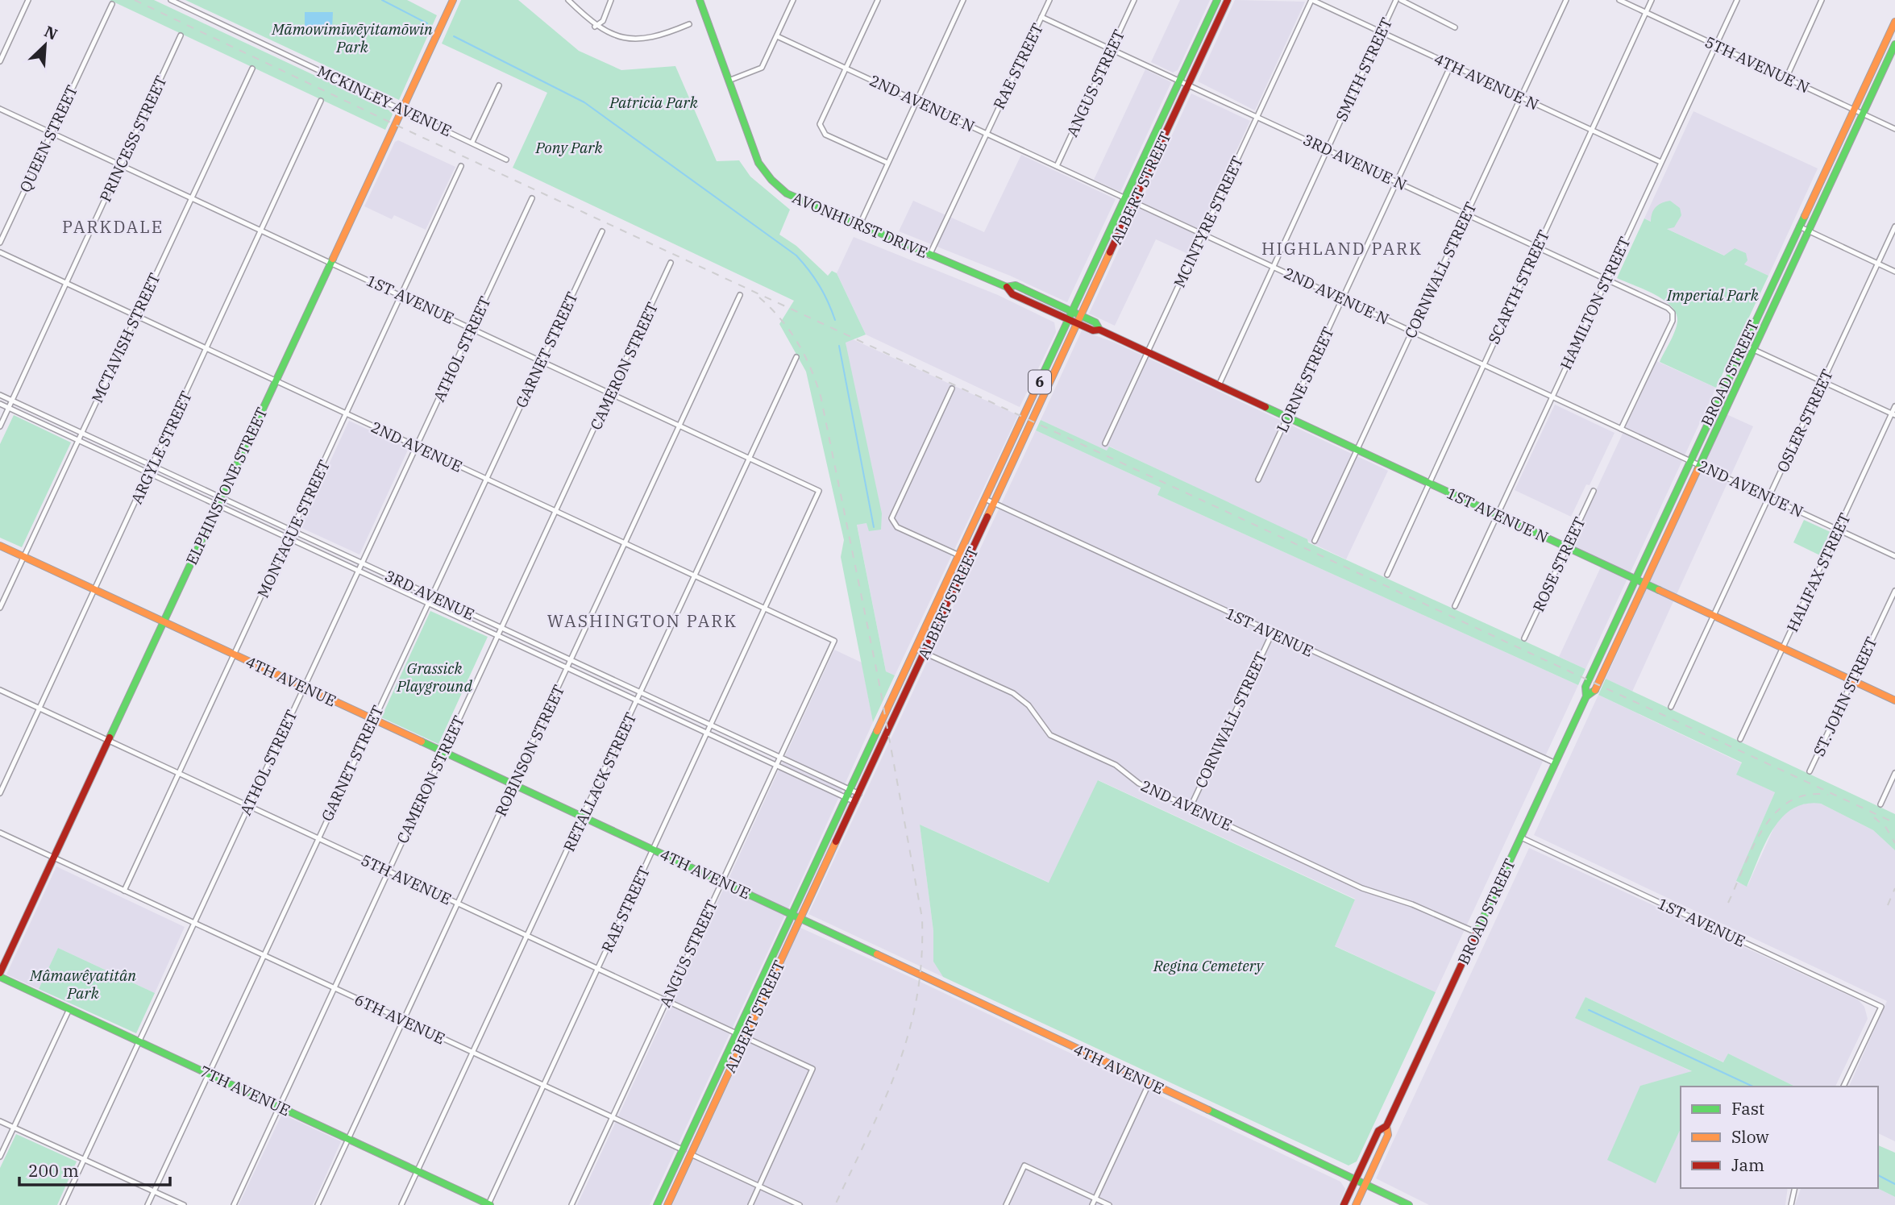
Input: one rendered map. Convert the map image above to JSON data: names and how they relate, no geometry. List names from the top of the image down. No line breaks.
{"streets":{"main road":["ALBERT STREET","AVONHURST DRIVE","BROAD STREET","6","ELPHINSTONE STREET","1ST AVENUE N","4TH AVENUE","7TH AVENUE"],"street":["5TH AVENUE N","RAE STREET","SMITH STREET","4TH AVENUE N","ANGUS STREET","MCKINLEY AVENUE","2ND AVENUE N","QUEEN STREET","PRINCESS STREET","3RD AVENUE N","MCINTYRE STREET","CORNWALL STREET","SCARTH STREET","1ST AVENUE","HAMILTON STREET","MCTAVISH STREET","ATHOL STREET","GARNET STREET","CAMERON STREET","LORNE STREET","OSLER STREET","2ND AVENUE","ARGYLE STREET","MONTAGUE STREET","ROSE STREET","HALIFAX STREET","3RD AVENUE","ST. JOHN STREET","ROBINSON STREET","RETALLACK STREET","5TH AVENUE","6TH AVENUE"]},"crossings":[["5TH AVENUE N","SCARTH STREET"],["5TH AVENUE N","HAMILTON STREET"],["5TH AVENUE N","BROAD STREET"],["RAE STREET","2ND AVENUE N"],["RAE STREET","3RD AVENUE N"],["RAE STREET","AVONHURST DRIVE"],["RAE STREET","1ST AVENUE"],["RAE STREET","2ND AVENUE"],["RAE STREET","3RD AVENUE"],["RAE STREET","4TH AVENUE"],["RAE STREET","5TH AVENUE"],["RAE STREET","6TH AVENUE"],["RAE STREET","7TH AVENUE"],["SMITH STREET","4TH AVENUE N"],["SMITH STREET","2ND AVENUE N"],["SMITH STREET","3RD AVENUE N"],["SMITH STREET","1ST AVENUE N"],["4TH AVENUE N","MCINTYRE STREET"],["4TH AVENUE N","CORNWALL STREET"],["4TH AVENUE N","SCARTH STREET"],["4TH AVENUE N","HAMILTON STREET"],["4TH AVENUE N","LORNE STREET"],["ANGUS STREET","2ND AVENUE N"],["ANGUS STREET","3RD AVENUE N"],["ANGUS STREET","2ND AVENUE"],["ANGUS STREET","3RD AVENUE"],["ANGUS STREET","4TH AVENUE"],["ANGUS STREET","5TH AVENUE"],["ANGUS STREET","6TH AVENUE"],["MCKINLEY AVENUE","ELPHINSTONE STREET"],["2ND AVENUE N","3RD AVENUE N"],["2ND AVENUE N","ALBERT STREET"],["2ND AVENUE N","MCINTYRE STREET"],["2ND AVENUE N","CORNWALL STREET"],["2ND AVENUE N","SCARTH STREET"],["2ND AVENUE N","HAMILTON STREET"],["2ND AVENUE N","BROAD STREET"],["2ND AVENUE N","LORNE STREET"],["2ND AVENUE N","OSLER STREET"],["2ND AVENUE N","HALIFAX STREET"],["QUEEN STREET","1ST AVENUE"],["PRINCESS STREET","1ST AVENUE"],["PRINCESS STREET","2ND AVENUE"],["PRINCESS STREET","3RD AVENUE"],["3RD AVENUE N","ALBERT STREET"],["3RD AVENUE N","MCINTYRE STREET"],["3RD AVENUE N","CORNWALL STREET"],["3RD AVENUE N","SCARTH STREET"],["3RD AVENUE N","HAMILTON STREET"],["3RD AVENUE N","LORNE STREET"],["ALBERT STREET","AVONHURST DRIVE"],["ALBERT STREET","1ST AVENUE"],["ALBERT STREET","2ND AVENUE"],["ALBERT STREET","1ST AVENUE N"],["ALBERT STREET","3RD AVENUE"],["ALBERT STREET","4TH AVENUE"],["ALBERT STREET","5TH AVENUE"],["ALBERT STREET","6TH AVENUE"],["MCINTYRE STREET","1ST AVENUE N"],["AVONHURST DRIVE","1ST AVENUE N"],["CORNWALL STREET","1ST AVENUE"],["CORNWALL STREET","2ND AVENUE"],["CORNWALL STREET","1ST AVENUE N"],["SCARTH STREET","1ST AVENUE N"],["1ST AVENUE","MCTAVISH STREET"],["1ST AVENUE","ATHOL STREET"],["1ST AVENUE","GARNET STREET"],["1ST AVENUE","CAMERON STREET"],["1ST AVENUE","BROAD STREET"],["1ST AVENUE","ARGYLE STREET"],["1ST AVENUE","ELPHINSTONE STREET"],["1ST AVENUE","MONTAGUE STREET"],["1ST AVENUE","ROBINSON STREET"],["1ST AVENUE","RETALLACK STREET"],["HAMILTON STREET","1ST AVENUE N"],["MCTAVISH STREET","2ND AVENUE"],["MCTAVISH STREET","3RD AVENUE"],["MCTAVISH STREET","4TH AVENUE"],["ATHOL STREET","2ND AVENUE"],["ATHOL STREET","3RD AVENUE"],["ATHOL STREET","4TH AVENUE"],["ATHOL STREET","5TH AVENUE"],["ATHOL STREET","6TH AVENUE"],["ATHOL STREET","7TH AVENUE"],["GARNET STREET","2ND AVENUE"],["GARNET STREET","3RD AVENUE"],["GARNET STREET","4TH AVENUE"],["GARNET STREET","5TH AVENUE"],["GARNET STREET","6TH AVENUE"],["GARNET STREET","7TH AVENUE"],["CAMERON STREET","2ND AVENUE"],["CAMERON STREET","3RD AVENUE"],["CAMERON STREET","4TH AVENUE"],["CAMERON STREET","5TH AVENUE"],["CAMERON STREET","6TH AVENUE"],["CAMERON STREET","7TH AVENUE"],["BROAD STREET","2ND AVENUE"],["BROAD STREET","1ST AVENUE N"],["BROAD STREET","4TH AVENUE"],["LORNE STREET","1ST AVENUE N"],["OSLER STREET","1ST AVENUE N"],["2ND AVENUE","ARGYLE STREET"],["2ND AVENUE","ELPHINSTONE STREET"],["2ND AVENUE","MONTAGUE STREET"],["2ND AVENUE","ROBINSON STREET"],["2ND AVENUE","RETALLACK STREET"],["ARGYLE STREET","3RD AVENUE"],["ARGYLE STREET","4TH AVENUE"],["ARGYLE STREET","5TH AVENUE"],["ELPHINSTONE STREET","3RD AVENUE"],["ELPHINSTONE STREET","4TH AVENUE"],["ELPHINSTONE STREET","5TH AVENUE"],["ELPHINSTONE STREET","6TH AVENUE"],["ELPHINSTONE STREET","7TH AVENUE"],["1ST AVENUE N","ROSE STREET"],["1ST AVENUE N","HALIFAX STREET"],["1ST AVENUE N","ST. JOHN STREET"],["MONTAGUE STREET","3RD AVENUE"],["MONTAGUE STREET","4TH AVENUE"],["MONTAGUE STREET","5TH AVENUE"],["MONTAGUE STREET","6TH AVENUE"],["3RD AVENUE","ROBINSON STREET"],["3RD AVENUE","RETALLACK STREET"],["4TH AVENUE","ROBINSON STREET"],["4TH AVENUE","RETALLACK STREET"],["ROBINSON STREET","5TH AVENUE"],["ROBINSON STREET","6TH AVENUE"],["ROBINSON STREET","7TH AVENUE"],["RETALLACK STREET","5TH AVENUE"],["RETALLACK STREET","6TH AVENUE"],["RETALLACK STREET","7TH AVENUE"],["5TH AVENUE","6TH AVENUE"]],"districts":["PARKDALE","HIGHLAND PARK","WASHINGTON PARK"],"parks":["Māmowimīwēyitamōwin Park","Patricia Park","Pony Park","Imperial Park","Grassick Playground","Regina Cemetery","Mâmawêyatitân Park"],"legend":["Fast","Slow","Jam"],"scale_bar":"200 m","north":"top right"}
